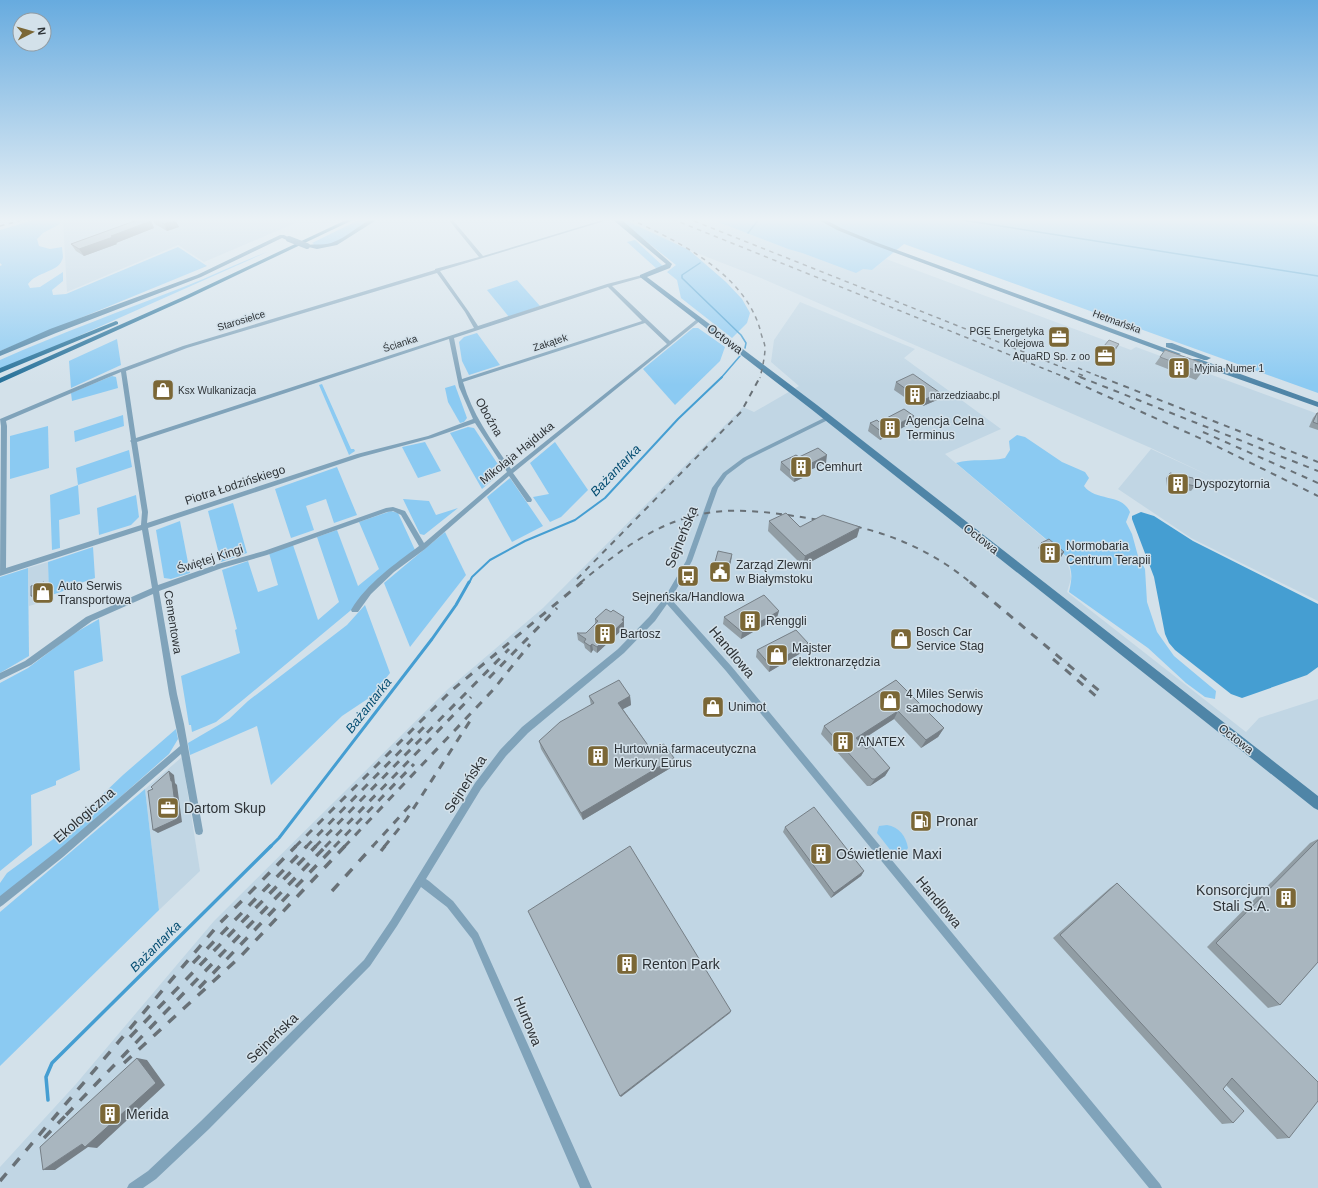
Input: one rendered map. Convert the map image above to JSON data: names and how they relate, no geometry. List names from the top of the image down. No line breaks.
{"streets":{"street":["Starosielce","Hetmańska","Octowa","Zakątek","Ścianka","Oboźna","Mikołaja Hajduka","Piotra Łodzińskiego","Sejneńska","Świętej Kingi","Cementowa","Handlowa","Ekologiczna","Hurtowa"]},"crossings":[["Starosielce","Cementowa"],["Octowa","Ścianka"],["Octowa","Mikołaja Hajduka"],["Octowa","Sejneńska"],["Zakątek","Oboźna"],["Ścianka","Oboźna"],["Ścianka","Cementowa"],["Oboźna","Mikołaja Hajduka"],["Oboźna","Piotra Łodzińskiego"],["Mikołaja Hajduka","Świętej Kingi"],["Piotra Łodzińskiego","Cementowa"],["Sejneńska","Handlowa"],["Sejneńska","Hurtowa"],["Świętej Kingi","Cementowa"],["Cementowa","Ekologiczna"]],"water":["Bażantarka"],"places":{"office":["PGE Energetyka Kolejowa","AquaRD Sp. z oo","Dartom Skup"],"building":["Myjnia Numer 1","narzedziaabc.pl","Agencja Celna Terminus","Cemhurt","Dyspozytornia","Normobaria Centrum Terapii","Renggli","Bartosz","ANATEX","Hurtownia farmaceutyczna Merkury Eurus","Oświetlenie Maxi","Konsorcjum Stali S.A.","Renton Park","Merida"],"shop":["Ksx Wulkanizacja","Auto Serwis Transportowa","Bosch Car Service Stag","Majster elektronarzędzia","4 Miles Serwis samochodowy","Unimot"],"public building":["Zarząd Zlewni w Białymstoku"],"bus stop":["Sejneńska/Handlowa"],"fuel station":["Pronar"]},"north":"right"}
